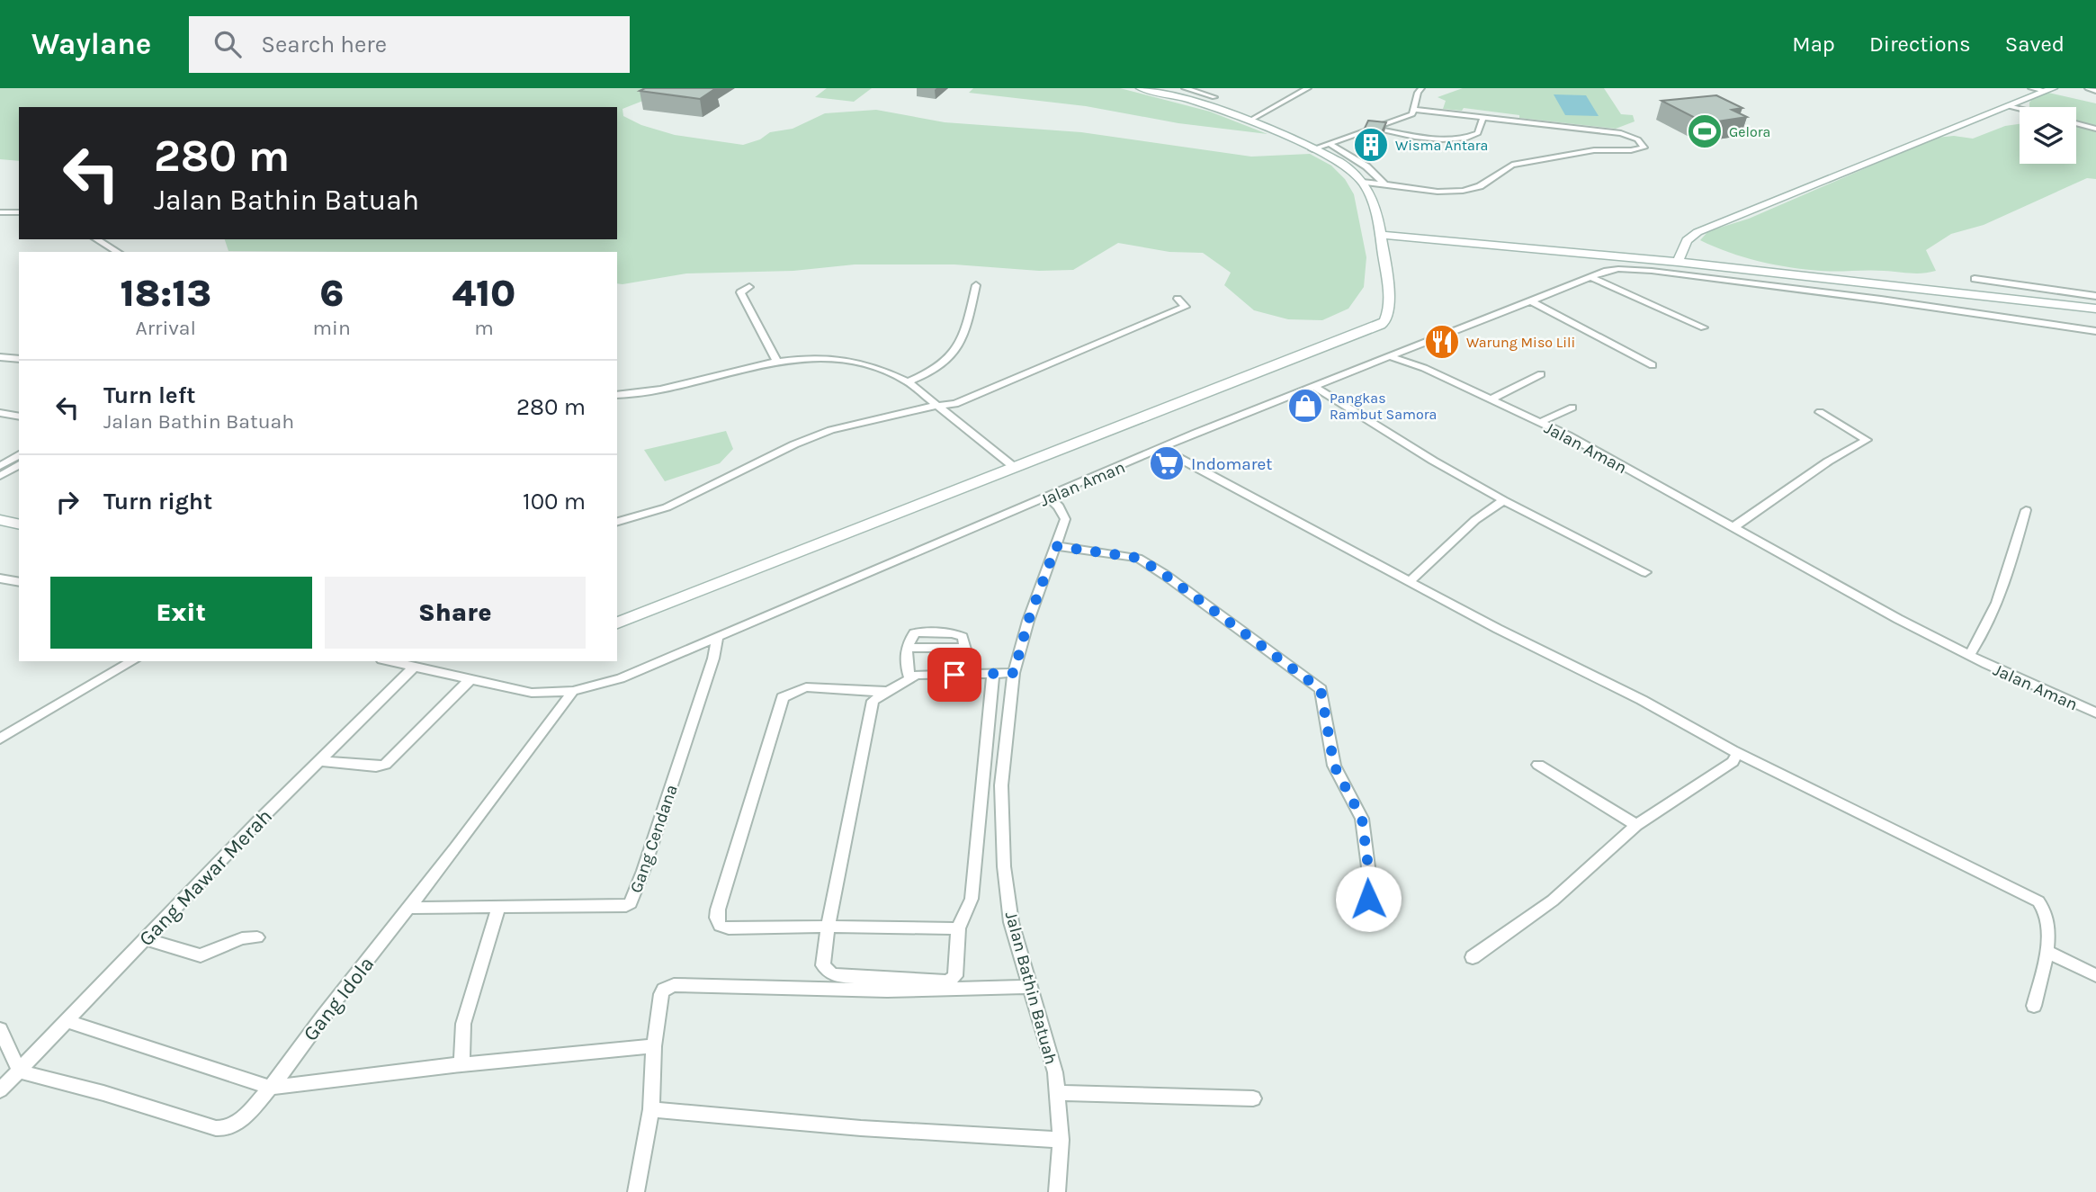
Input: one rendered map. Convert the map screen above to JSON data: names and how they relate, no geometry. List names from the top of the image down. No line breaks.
{"streets":{"street":["Jalan Aman","Gang Cendana","Gang Mawar Merah","Jalan Bathin Batuah","Gang Idola"]},"crossings":[["Jalan Aman","Gang Cendana"],["Jalan Aman","Gang Mawar Merah"],["Jalan Aman","Jalan Bathin Batuah"],["Jalan Aman","Gang Idola"],["Gang Cendana","Gang Idola"],["Gang Mawar Merah","Gang Idola"]],"places":{"sports":["Gelora"],"building":["Wisma Antara"],"restaurant":["Warung Miso Lili"],"shop":["Pangkas Rambut Samora"],"supermarket":["Indomaret"]},"page":{"header":"Waylane","search":"Search here","nav":["Map","Directions","Saved"],"turn":["280 m","Jalan Bathin Batuah"],"eta":["18:13","Arrival","6","min","410","m"],"list":[{"name":"Turn left","note":"Jalan Bathin Batuah","value":"280 m"},{"name":"Turn right","value":"100 m"}],"buttons":["Exit","Share"]}}
